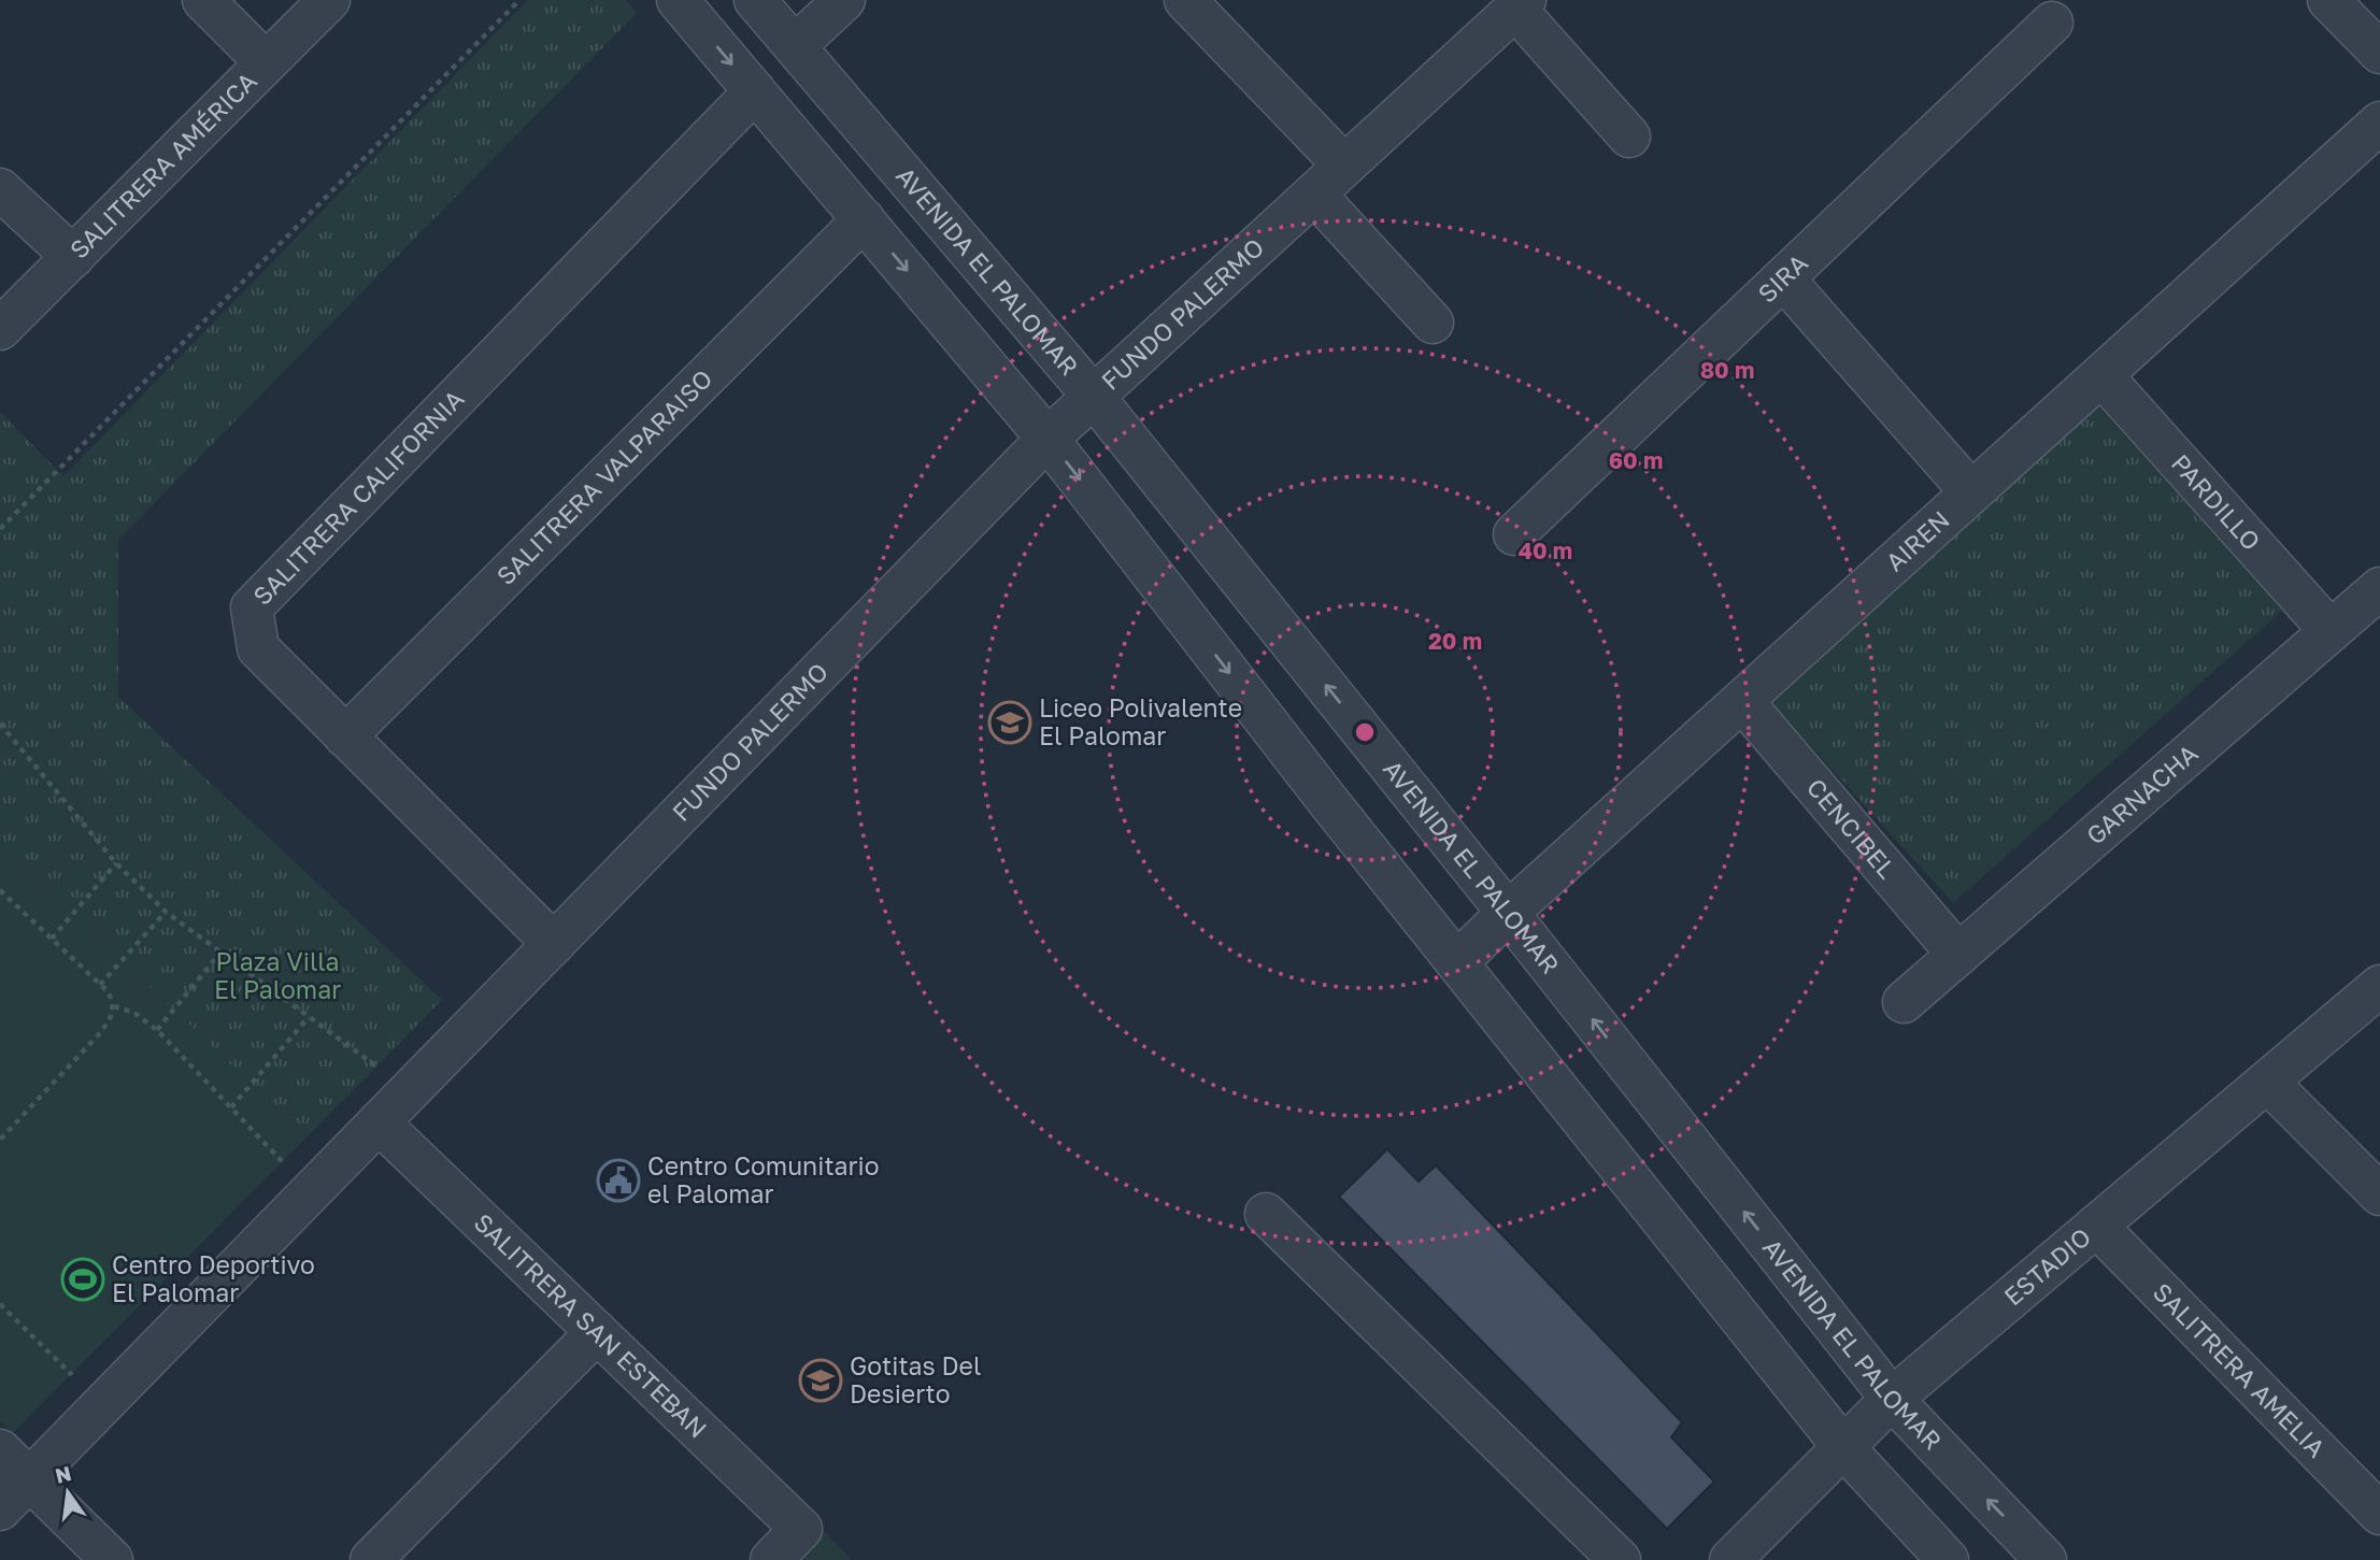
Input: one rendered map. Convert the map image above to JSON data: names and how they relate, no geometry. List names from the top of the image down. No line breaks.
{"streets":{"street":["SALITRERA AMÉRICA","AVENIDA EL PALOMAR","SIRA","FUNDO PALERMO","SALITRERA VALPARAISO","SALITRERA CALIFORNIA","PARDILLO","AIREN","GARNACHA","CENCIBEL","ESTADIO","SALITRERA SAN ESTEBAN","SALITRERA AMELIA"]},"crossings":[["AVENIDA EL PALOMAR","FUNDO PALERMO"],["AVENIDA EL PALOMAR","AIREN"],["AVENIDA EL PALOMAR","ESTADIO"],["FUNDO PALERMO","SALITRERA CALIFORNIA"],["FUNDO PALERMO","SALITRERA SAN ESTEBAN"],["SALITRERA VALPARAISO","SALITRERA CALIFORNIA"],["PARDILLO","AIREN"],["PARDILLO","GARNACHA"],["AIREN","CENCIBEL"],["GARNACHA","CENCIBEL"],["ESTADIO","SALITRERA AMELIA"]],"parks":["Plaza Villa El Palomar"],"places":{"school or university":["Liceo Polivalente El Palomar","Gotitas Del Desierto"],"public building":["Centro Comunitario el Palomar"],"sports":["Centro Deportivo El Palomar"]},"north":"top","rings":["80 m","60 m","40 m","20 m"]}
